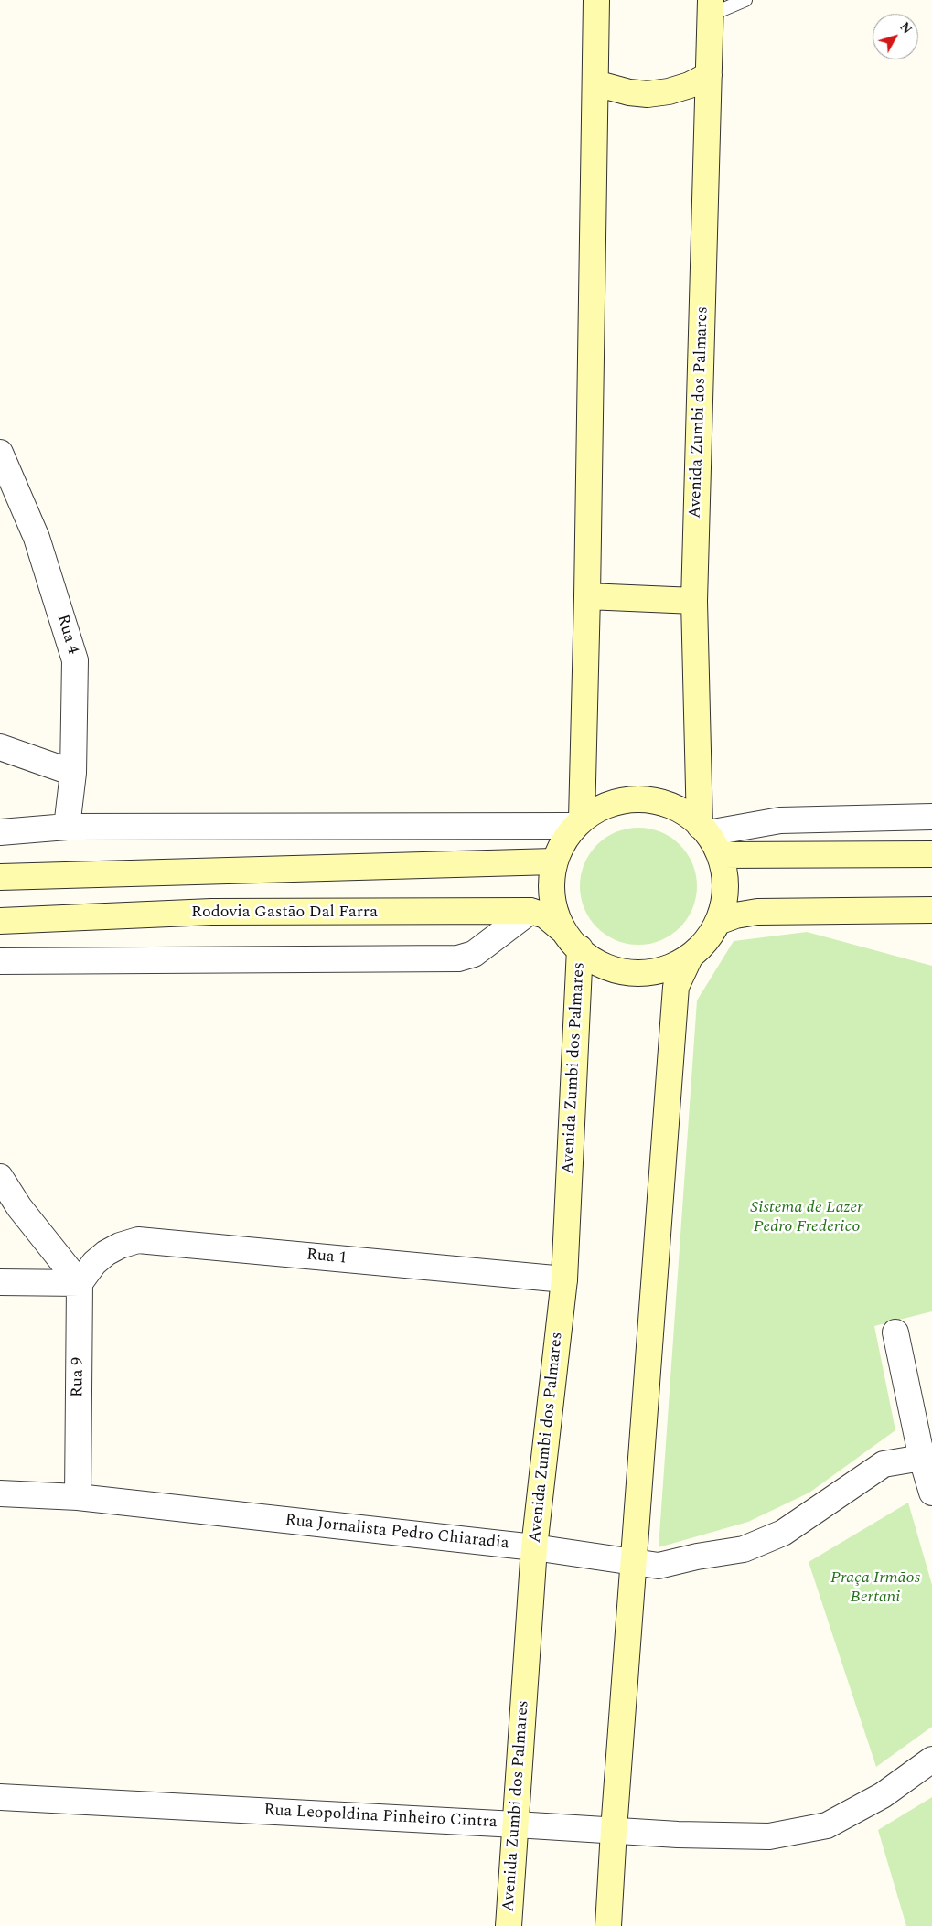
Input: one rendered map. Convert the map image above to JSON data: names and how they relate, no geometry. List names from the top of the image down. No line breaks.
{"streets":{"street":["Avenida Zumbi dos Palmares","Rua 4","Rodovia Gastão Dal Farra","Rua 1","Rua 9","Rua Jornalista Pedro Chiaradia","Rua Leopoldina Pinheiro Cintra"]},"crossings":[["Avenida Zumbi dos Palmares","Rua 1"],["Avenida Zumbi dos Palmares","Rua Jornalista Pedro Chiaradia"],["Avenida Zumbi dos Palmares","Rua Leopoldina Pinheiro Cintra"],["Rua 1","Rua 9"],["Rua 9","Rua Jornalista Pedro Chiaradia"]],"parks":["Sistema de Lazer Pedro Frederico","Praça Irmãos Bertani"],"north":"top right"}
